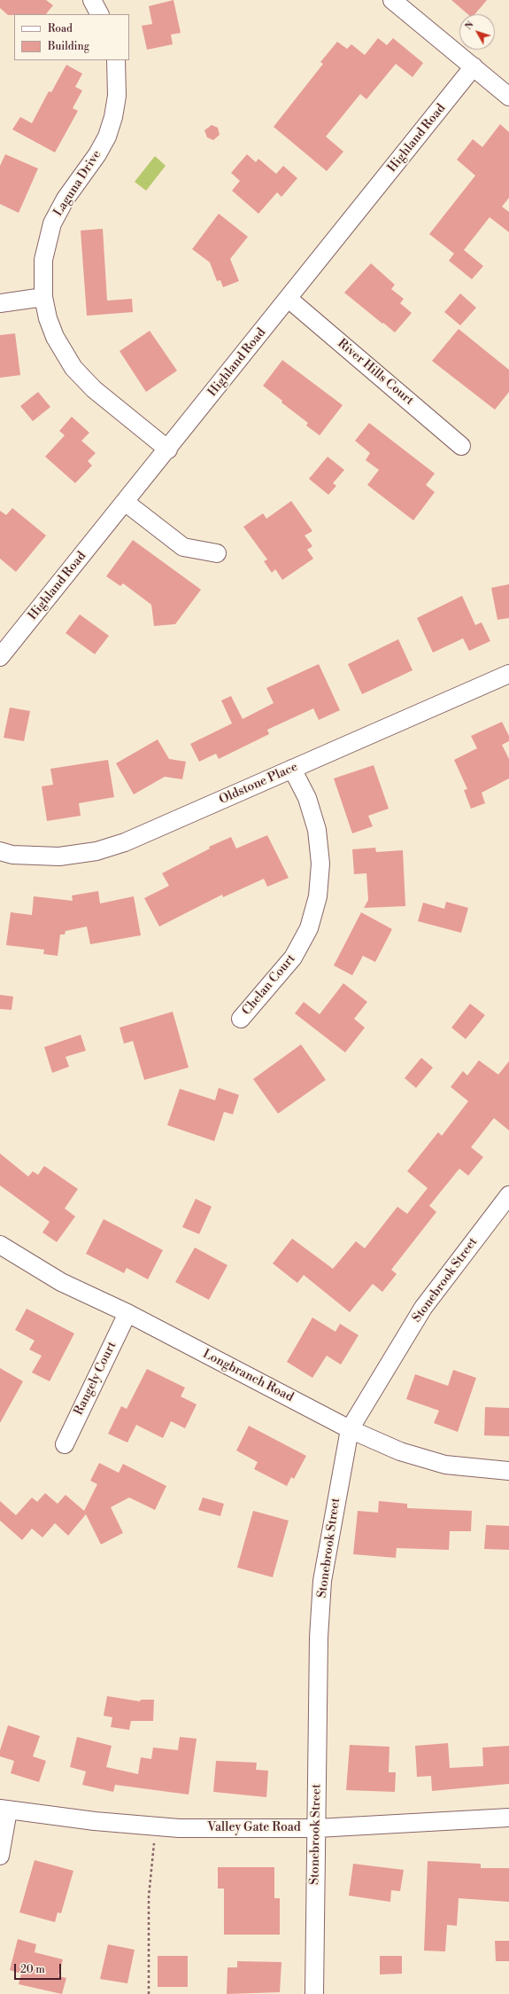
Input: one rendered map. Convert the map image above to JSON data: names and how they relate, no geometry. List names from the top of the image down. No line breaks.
{"streets":{"street":["Highland Road","Laguna Drive","River Hills Court","Oldstone Place","Chelan Court","Stonebrook Street","Longbranch Road","Rangely Court","Valley Gate Road"]},"crossings":[["Highland Road","Laguna Drive"],["Highland Road","River Hills Court"],["Oldstone Place","Chelan Court"],["Stonebrook Street","Longbranch Road"],["Stonebrook Street","Valley Gate Road"],["Longbranch Road","Rangely Court"]],"legend":["Road","Building"],"scale_bar":"20 m","north":"top left"}
